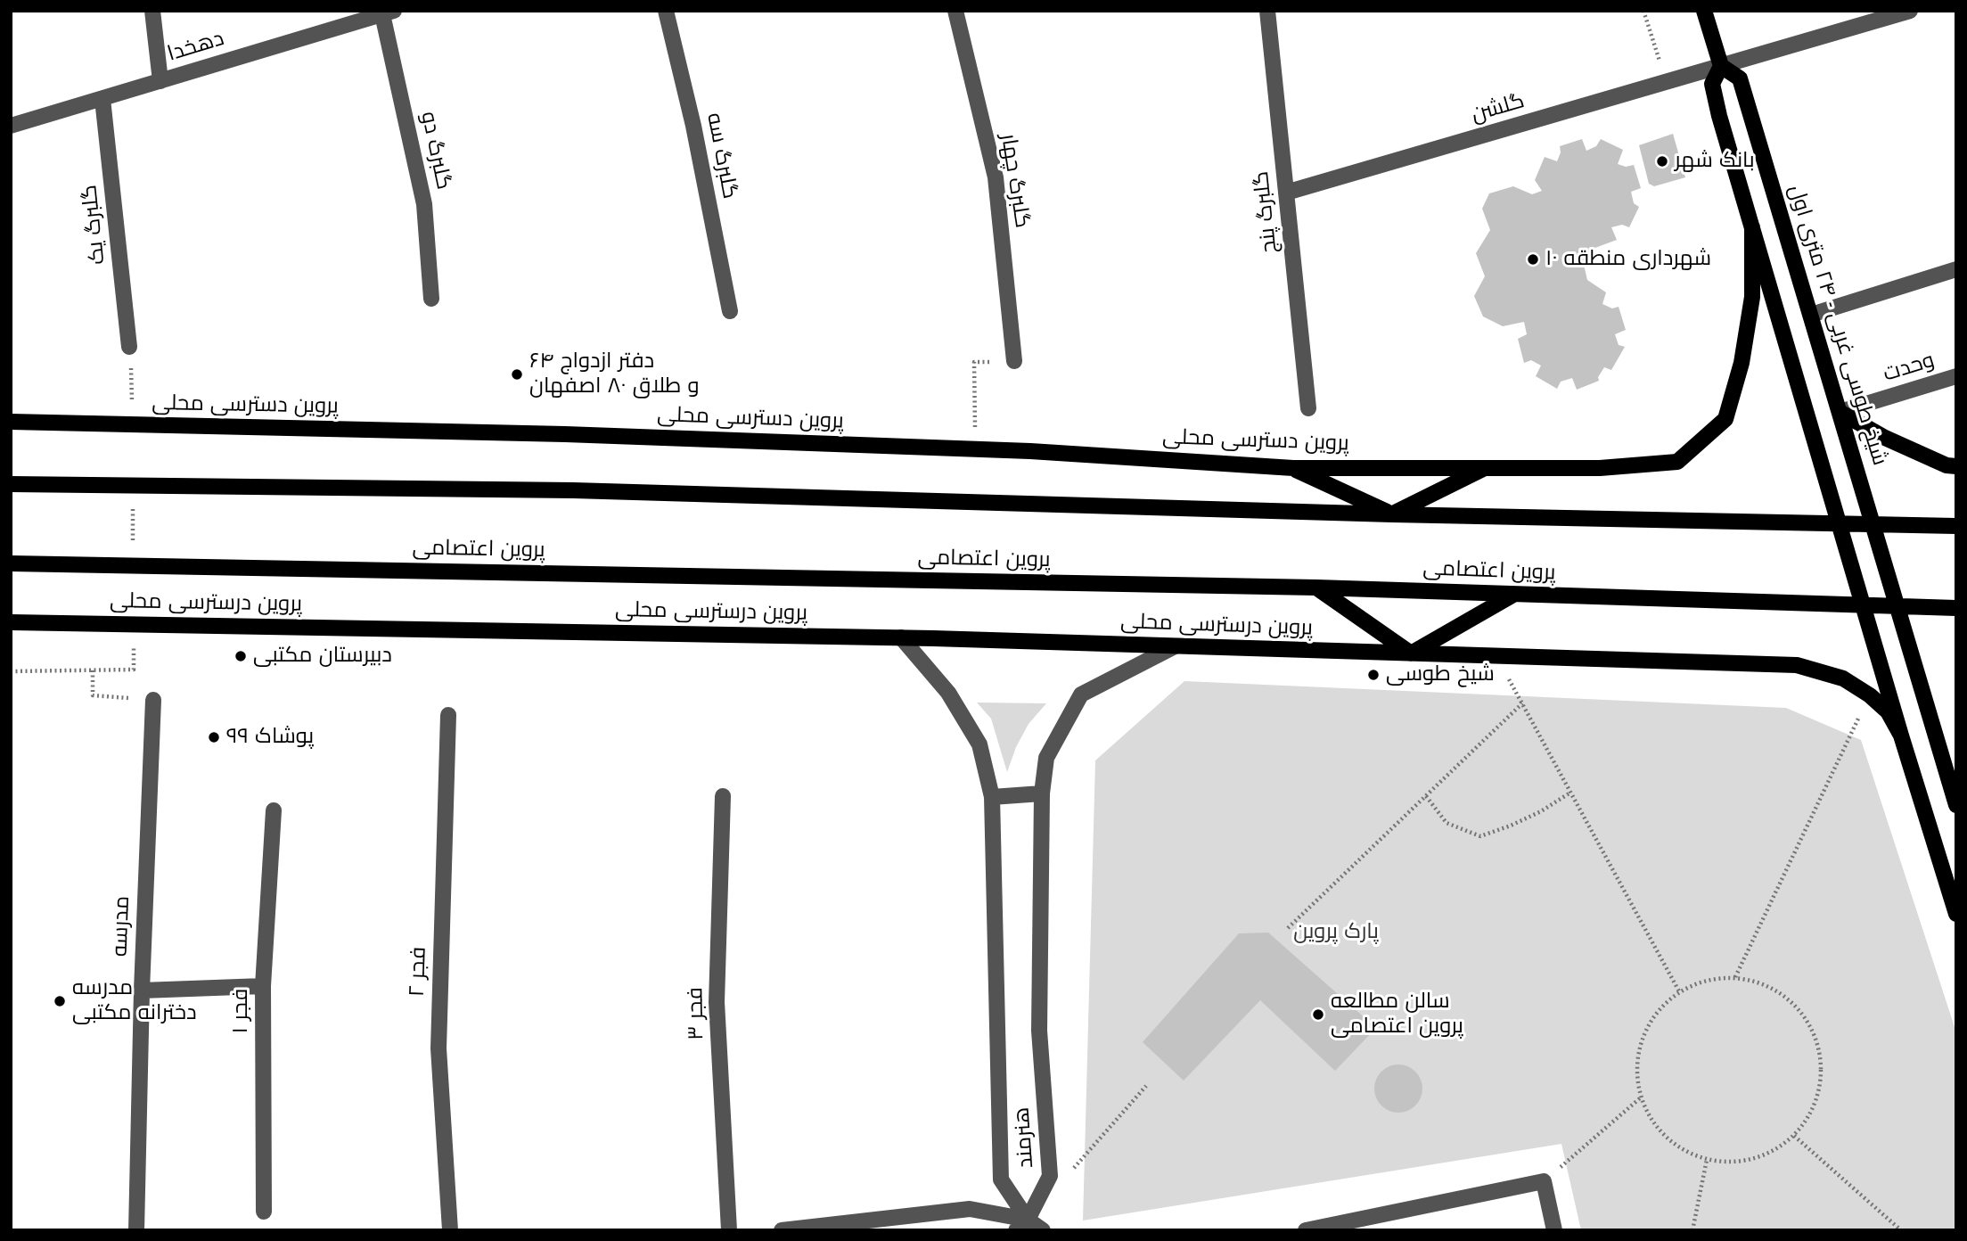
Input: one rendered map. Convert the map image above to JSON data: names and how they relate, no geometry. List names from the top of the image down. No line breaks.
{"streets":{"main road":["شیخ طوسی غربی - ۲۴ متری اول","پروین دسترسی محلی","پروین اعتصامی","پروین درسترسی محلی"],"street":["دهخدا","گلشن","گلبرگ دو","گلبرگ سه","گلبرگ چهار","گلبرگ پنج","گلبرگ یک","وحدت","مدرسه","فجر ۲","فجر ۱","فجر ۳","هنرمند"]},"crossings":[["دهخدا","گلبرگ دو"],["دهخدا","گلبرگ یک"],["گلشن","گلبرگ پنج"],["گلشن","شیخ طوسی غربی - ۲۴ متری اول"],["شیخ طوسی غربی - ۲۴ متری اول","وحدت"],["شیخ طوسی غربی - ۲۴ متری اول","پروین دسترسی محلی"],["شیخ طوسی غربی - ۲۴ متری اول","پروین اعتصامی"],["شیخ طوسی غربی - ۲۴ متری اول","پروین درسترسی محلی"],["پروین درسترسی محلی","هنرمند"]],"parks":["پارک پروین"],"places":["بانک شهر","شهرداری منطقه ۱۰","دفتر ازدواج ۶۴ و طلاق ۸۰ اصفهان","دبیرستان مکتبی","شیخ طوسی","پوشاک ۹۹","مدرسه دخترانه مکتبی","سالن مطالعه پروین اعتصامی"]}
